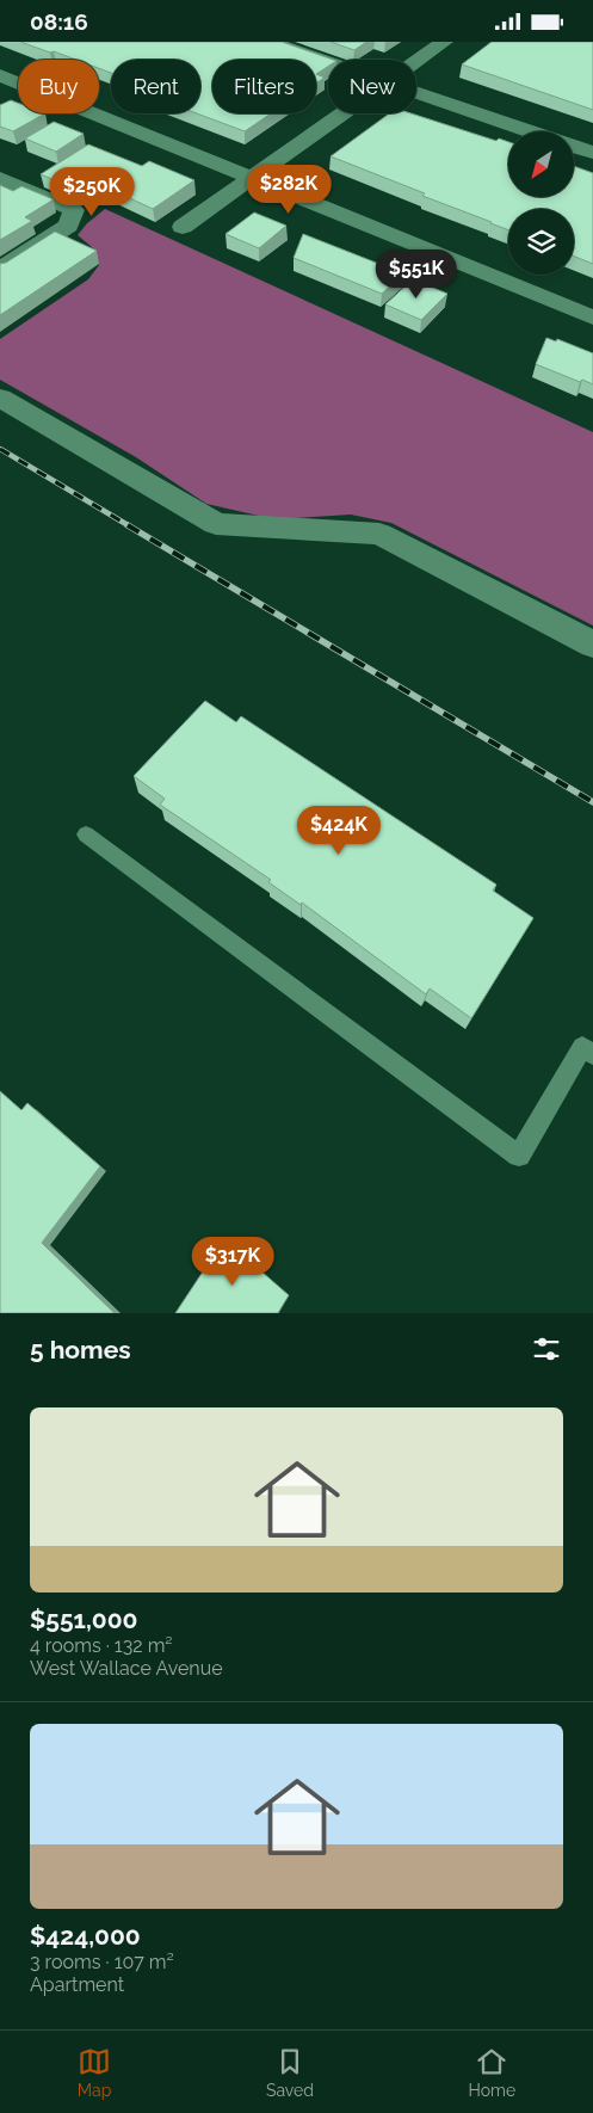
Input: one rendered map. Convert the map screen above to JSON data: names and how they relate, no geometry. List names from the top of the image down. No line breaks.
{"north":"bottom left","page":{"status":"08:16","chip":["Buy","Rent","Filters","New"],"price":["$282K","$250K","$551K","$424K","$317K"],"heading":"5 homes","list":[{"name":"$551,000","note":"4 rooms · 132 m² · West Wallace Avenue"},{"name":"$424,000","note":"3 rooms · 107 m² · Apartment"}],"tabs":["Map","Saved","Home"]}}
